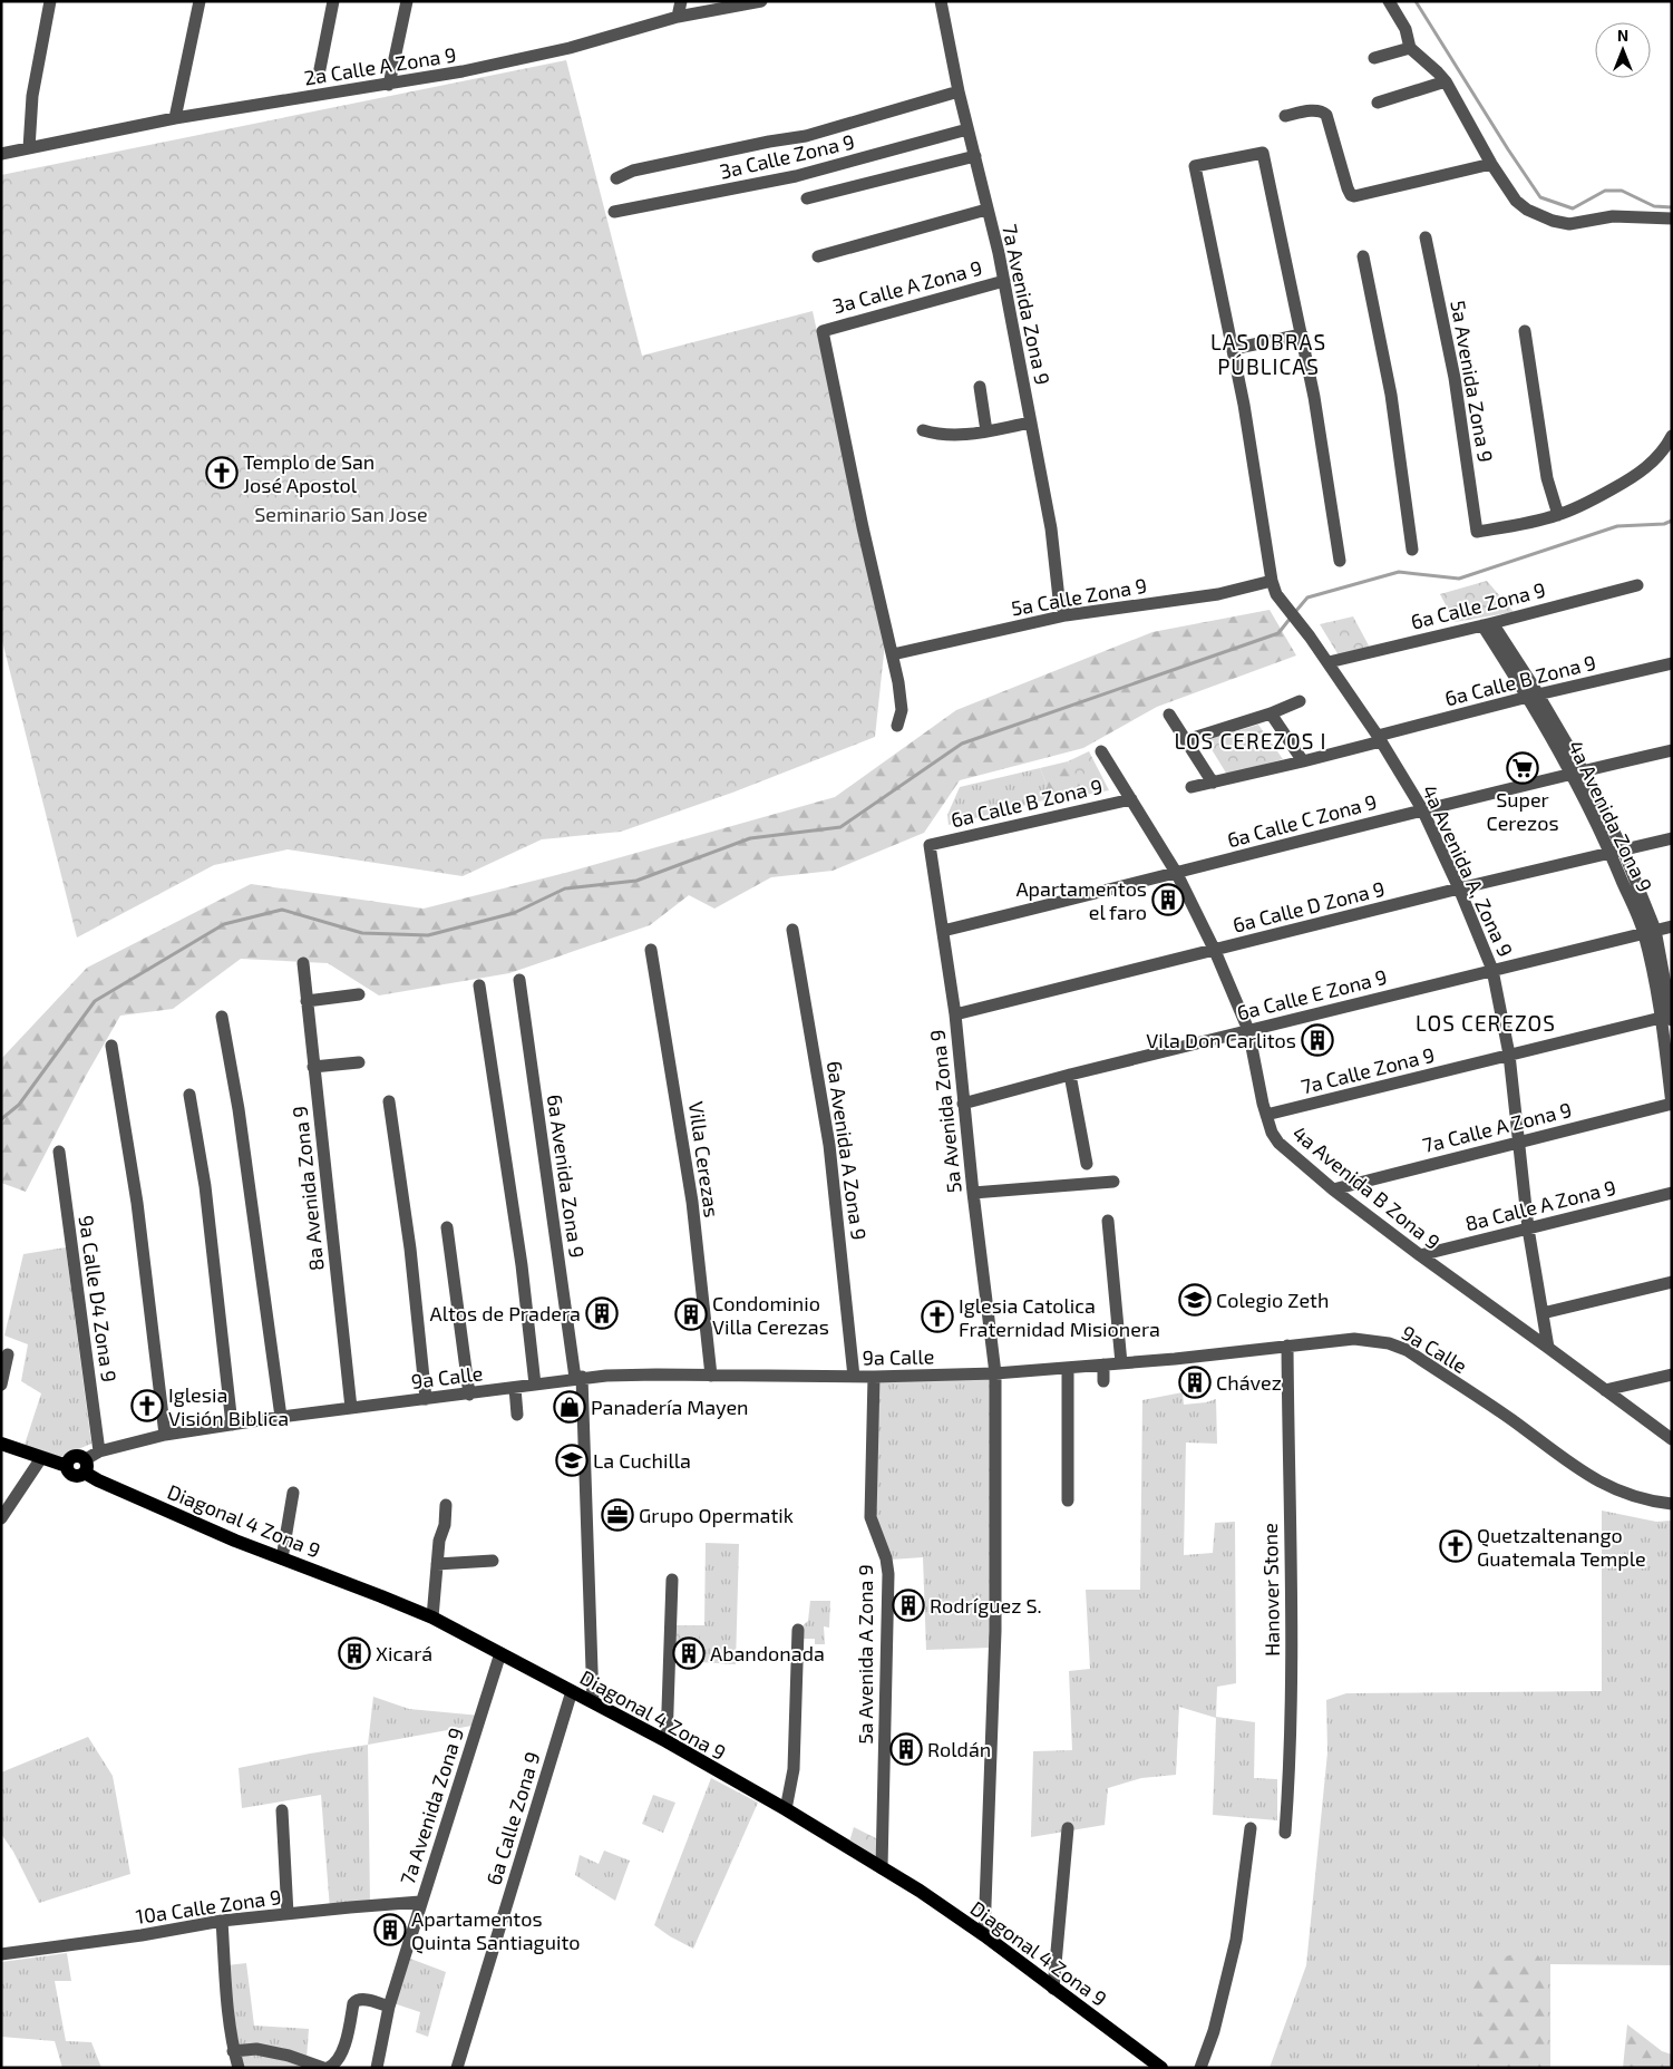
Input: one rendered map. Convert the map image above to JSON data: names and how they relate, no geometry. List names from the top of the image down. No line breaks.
{"streets":{"main road":["Diagonal 4 Zona 9"],"street":["2a Calle A Zona 9","3a Calle Zona 9","3a Calle A Zona 9","7a Avenida Zona 9","5a Avenida Zona 9","5a Calle Zona 9","6a Calle Zona 9","6a Calle B Zona 9","4a Avenida Zona 9","6a Calle C Zona 9","4a Avenida A, Zona 9","6a Calle D Zona 9","6a Calle E Zona 9","7a Calle Zona 9","7a Calle A Zona 9","6a Avenida A Zona 9","Villa Cerezas","6a Avenida Zona 9","4a Avenida B Zona 9","8a Avenida Zona 9","8a Calle A Zona 9","9a Calle D4 Zona 9","9a Calle","Hanover Stone","5a Avenida A Zona 9","10a Calle Zona 9"]},"crossings":[["3a Calle Zona 9","7a Avenida Zona 9"],["3a Calle A Zona 9","7a Avenida Zona 9"],["3a Calle A Zona 9","5a Calle Zona 9"],["7a Avenida Zona 9","5a Calle Zona 9"],["7a Avenida Zona 9","Diagonal 4 Zona 9"],["7a Avenida Zona 9","10a Calle Zona 9"],["5a Avenida Zona 9","6a Calle B Zona 9"],["5a Avenida Zona 9","6a Calle C Zona 9"],["5a Avenida Zona 9","6a Calle D Zona 9"],["5a Avenida Zona 9","6a Calle E Zona 9"],["5a Avenida Zona 9","9a Calle"],["5a Avenida Zona 9","Diagonal 4 Zona 9"],["5a Calle Zona 9","4a Avenida A, Zona 9"],["6a Calle Zona 9","4a Avenida Zona 9"],["6a Calle Zona 9","4a Avenida A, Zona 9"],["6a Calle Zona 9","Diagonal 4 Zona 9"],["6a Calle B Zona 9","4a Avenida Zona 9"],["6a Calle B Zona 9","4a Avenida A, Zona 9"],["6a Calle B Zona 9","4a Avenida B Zona 9"],["4a Avenida Zona 9","6a Calle C Zona 9"],["4a Avenida Zona 9","6a Calle D Zona 9"],["4a Avenida Zona 9","6a Calle E Zona 9"],["4a Avenida Zona 9","7a Calle Zona 9"],["4a Avenida Zona 9","7a Calle A Zona 9"],["6a Calle C Zona 9","4a Avenida A, Zona 9"],["6a Calle C Zona 9","4a Avenida B Zona 9"],["4a Avenida A, Zona 9","6a Calle D Zona 9"],["4a Avenida A, Zona 9","6a Calle E Zona 9"],["4a Avenida A, Zona 9","7a Calle Zona 9"],["4a Avenida A, Zona 9","7a Calle A Zona 9"],["4a Avenida A, Zona 9","4a Avenida B Zona 9"],["4a Avenida A, Zona 9","8a Calle A Zona 9"],["6a Calle D Zona 9","4a Avenida B Zona 9"],["6a Calle E Zona 9","4a Avenida B Zona 9"],["7a Calle Zona 9","4a Avenida B Zona 9"],["7a Calle A Zona 9","4a Avenida B Zona 9"],["6a Avenida A Zona 9","9a Calle"],["Villa Cerezas","9a Calle"],["6a Avenida Zona 9","9a Calle"],["6a Avenida Zona 9","Diagonal 4 Zona 9"],["4a Avenida B Zona 9","8a Calle A Zona 9"],["8a Avenida Zona 9","9a Calle"],["9a Calle D4 Zona 9","9a Calle"],["9a Calle","Diagonal 4 Zona 9"],["9a Calle","Hanover Stone"],["9a Calle","5a Avenida A Zona 9"],["Diagonal 4 Zona 9","5a Avenida A Zona 9"]],"districts":["LAS OBRAS PÚBLICAS","LOS CEREZOS I","LOS CEREZOS"],"parks":["Seminario San Jose"],"places":{"church":["Templo de San José Apostol","Iglesia Catolica Fraternidad Misionera","Iglesia Visión Biblica","Quetzaltenango Guatemala Temple"],"supermarket":["Super Cerezos"],"building":["Apartamentos el faro","Vila Don Carlitos","Altos de Pradera","Condominio Villa Cerezas","Chávez","Rodríguez S.","Xicará","Abandonada","Roldán","Apartamentos Quinta Santiaguito"],"school or university":["Colegio Zeth","La Cuchilla"],"shop":["Panadería Mayen"],"office":["Grupo Opermatik"]},"north":"top"}
